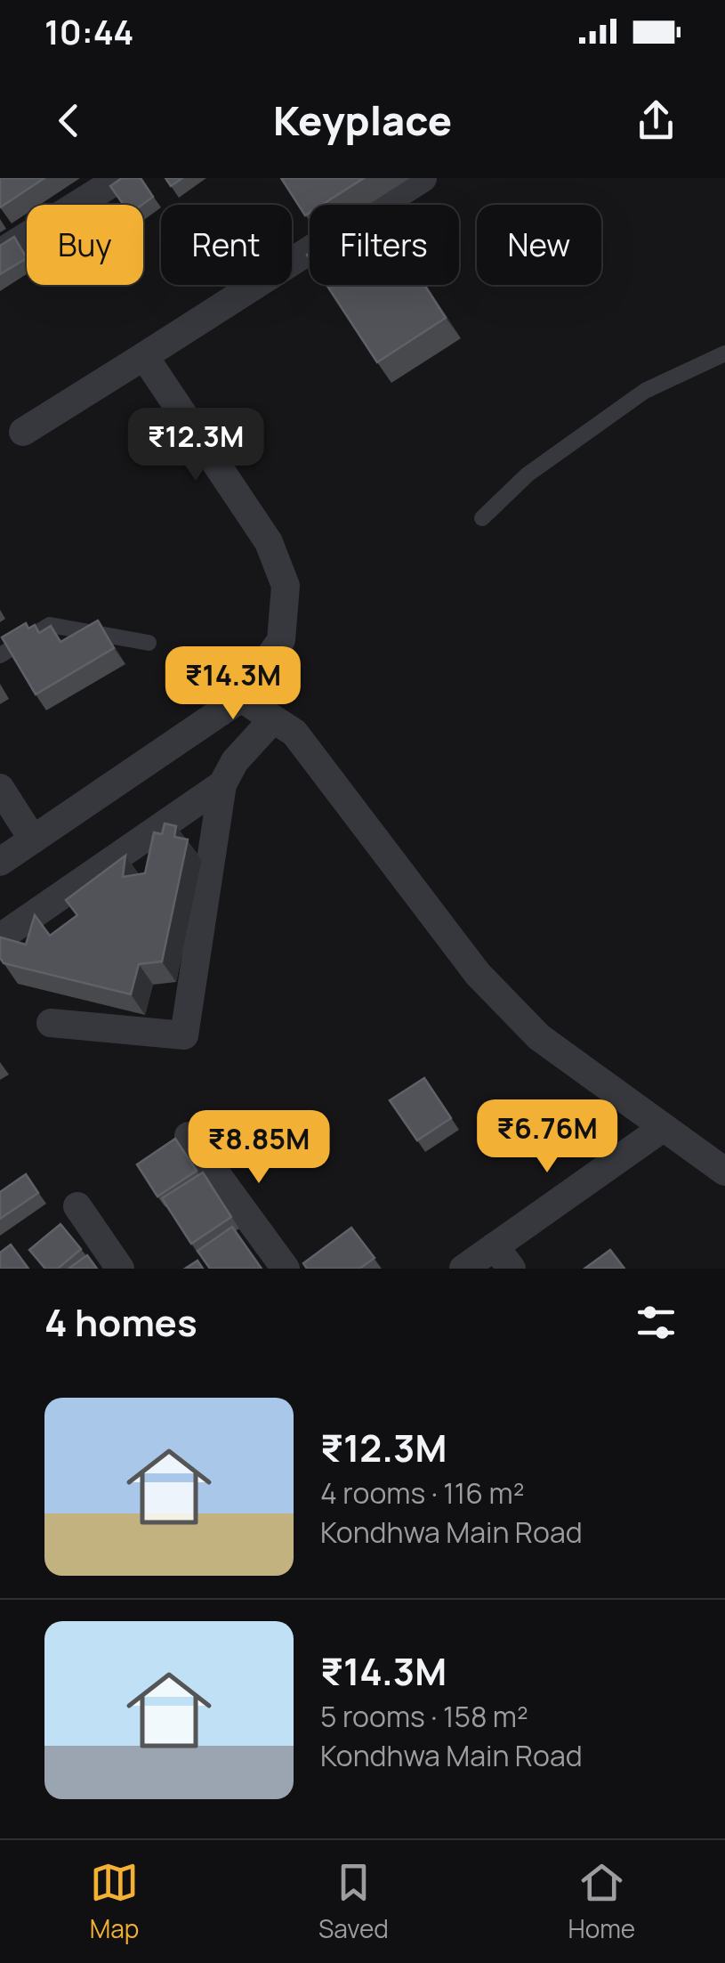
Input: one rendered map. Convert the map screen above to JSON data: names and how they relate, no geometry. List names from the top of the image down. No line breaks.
{"page":{"status":"10:44","header":"Keyplace","chip":["Buy","Rent","Filters","New"],"price":["₹12.3M","₹14.3M","₹6.76M","₹8.85M"],"heading":"4 homes","list":[{"name":"₹12.3M","note":"4 rooms · 116 m² · Kondhwa Main Road"},{"name":"₹14.3M","note":"5 rooms · 158 m² · Kondhwa Main Road"}],"tabs":["Map","Saved","Home"]}}
